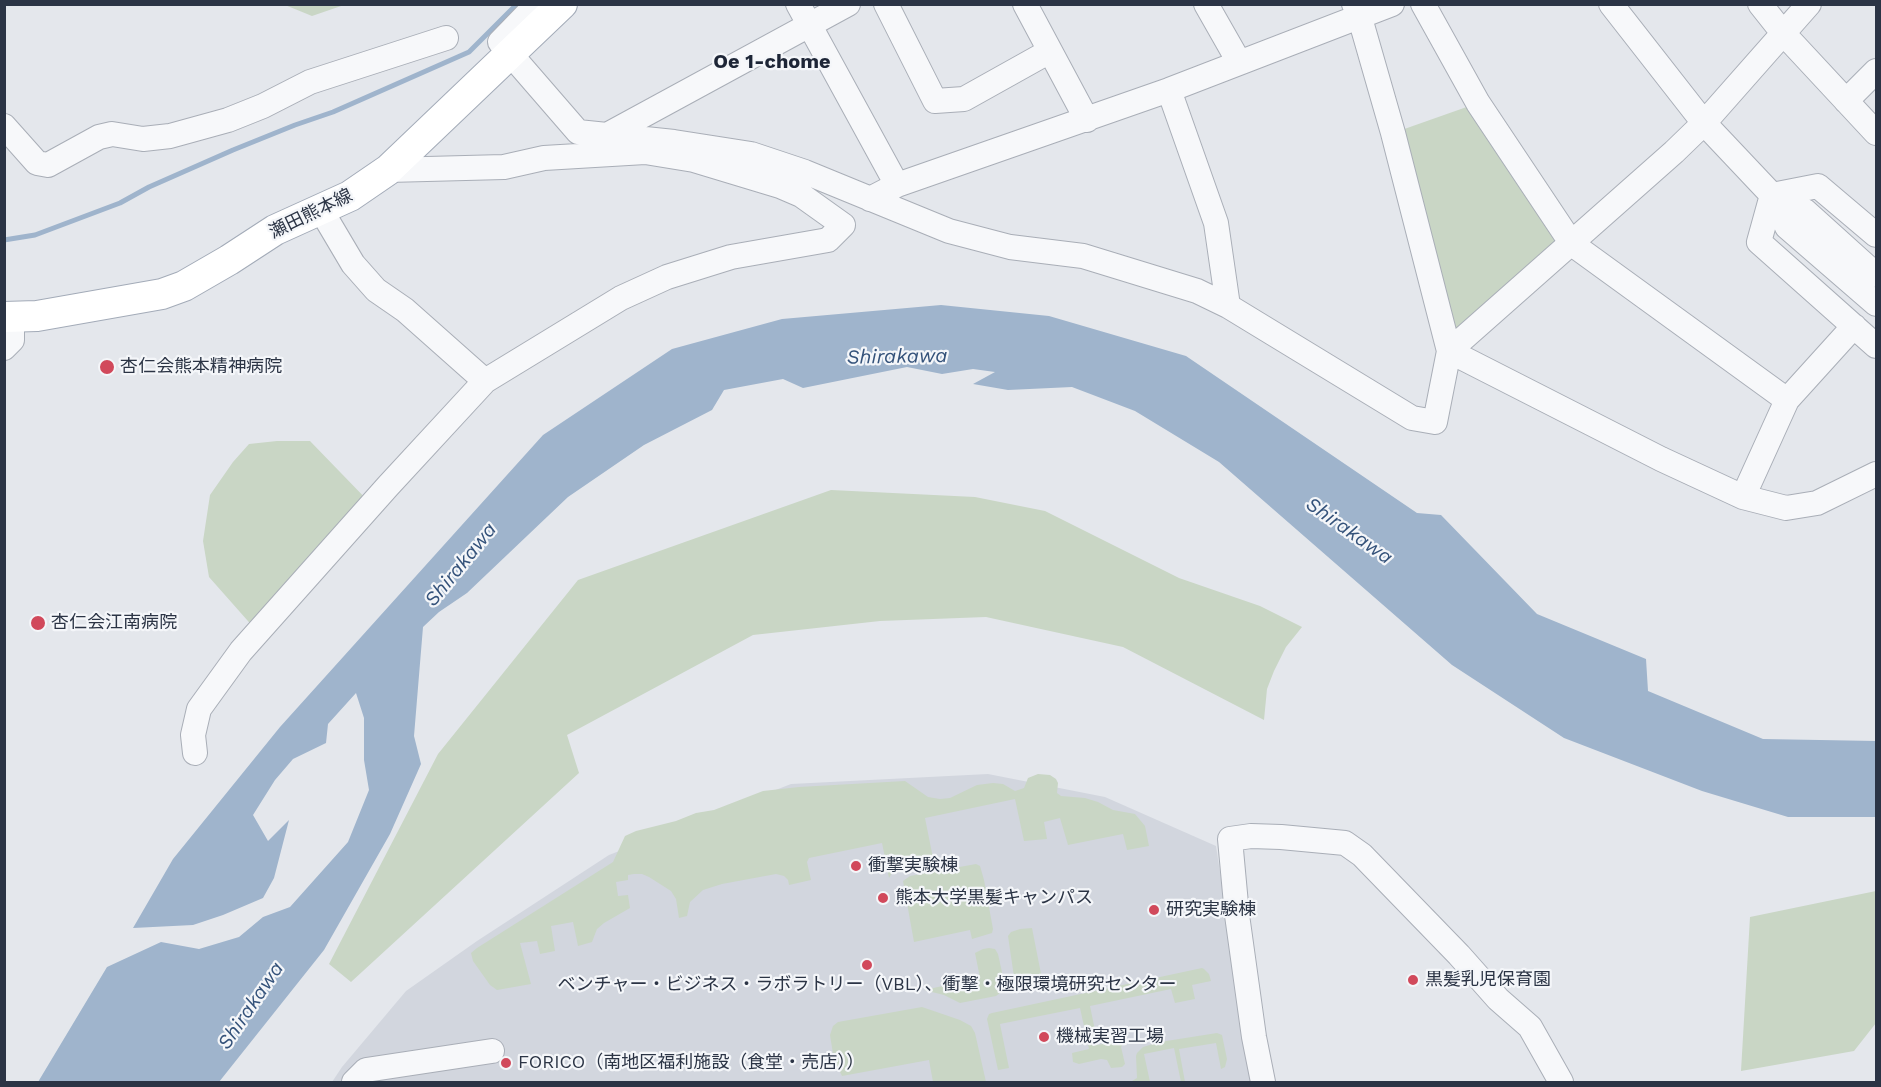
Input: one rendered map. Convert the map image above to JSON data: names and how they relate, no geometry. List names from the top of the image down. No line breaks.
{"streets":{"main road":["瀬田熊本線"]},"districts":["Oe 1-chome"],"water":["Shirakawa"],"places":["杏仁会熊本精神病院","杏仁会江南病院","衝撃実験棟","熊本大学黒髪キャンパス","研究実験棟","ベンチャー・ビジネス・ラボラトリー（VBL）、衝撃・極限環境研究センター","黒髪乳児保育園","機械実習工場","FORICO（南地区福利施設（食堂・売店））"]}
